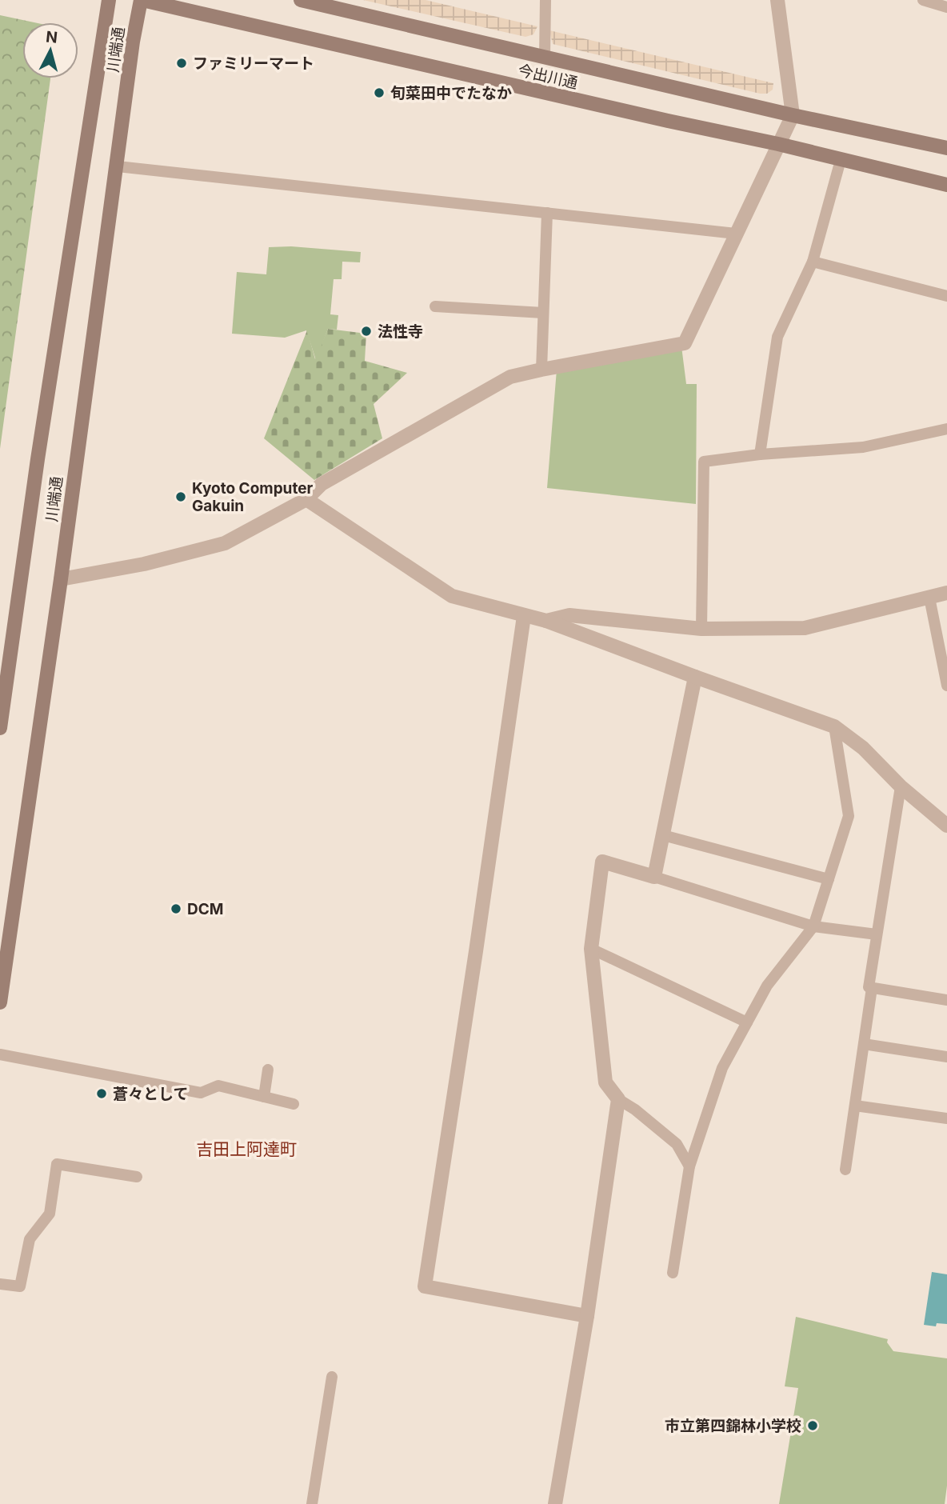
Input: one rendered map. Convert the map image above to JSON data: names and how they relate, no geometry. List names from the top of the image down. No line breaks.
{"streets":{"street":["川端通","今出川通"]},"crossings":[["川端通","今出川通"]],"districts":["吉田上阿達町"],"places":["ファミリーマート","旬菜田中でたなか","法性寺","Kyoto Computer Gakuin","DCM","蒼々として","市立第四錦林小学校"],"north":"top"}
